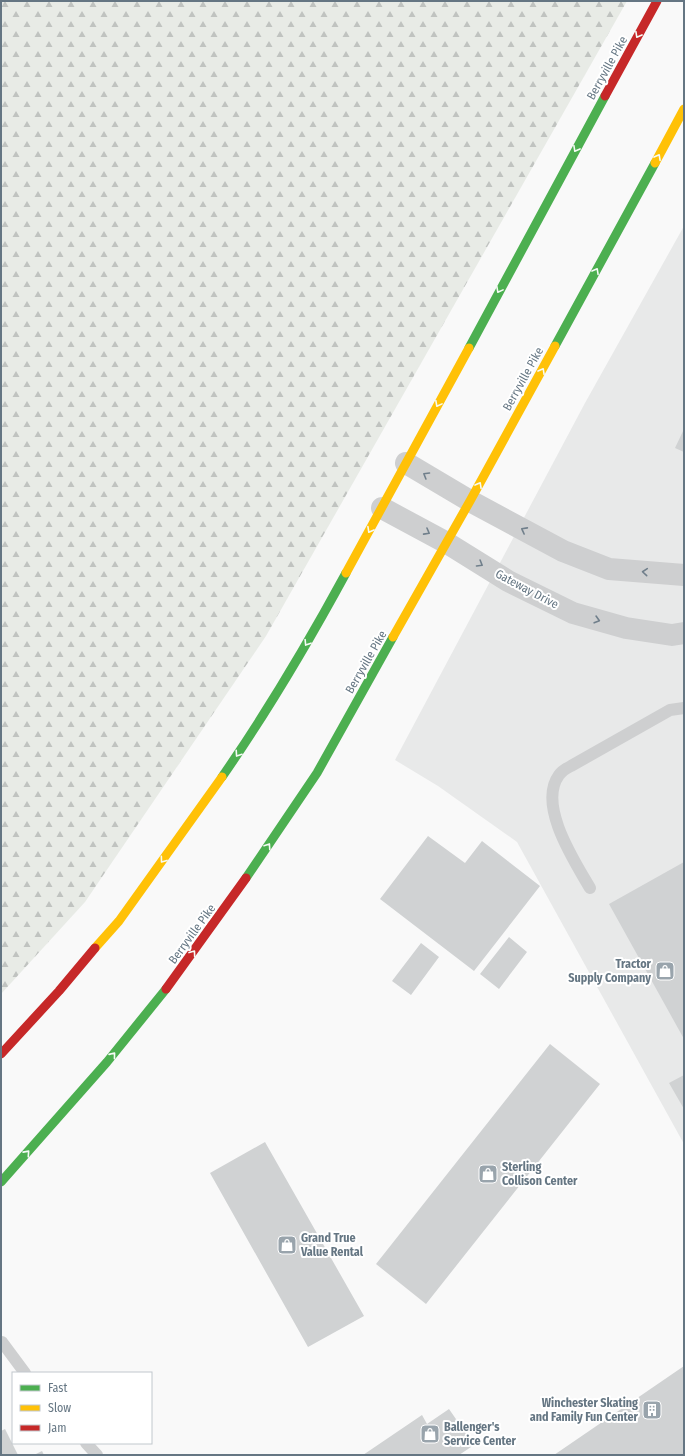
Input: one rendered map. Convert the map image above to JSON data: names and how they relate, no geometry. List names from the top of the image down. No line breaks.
{"streets":{"highway":["Berryville Pike"],"street":["Gateway Drive"]},"crossings":[["Berryville Pike","Gateway Drive"]],"places":{"shop":["Tractor Supply Company","Sterling Collison Center","Grand True Value Rental","Ballenger's Service Center"],"building":["Winchester Skating and Family Fun Center"]},"legend":["Fast","Slow","Jam"]}
